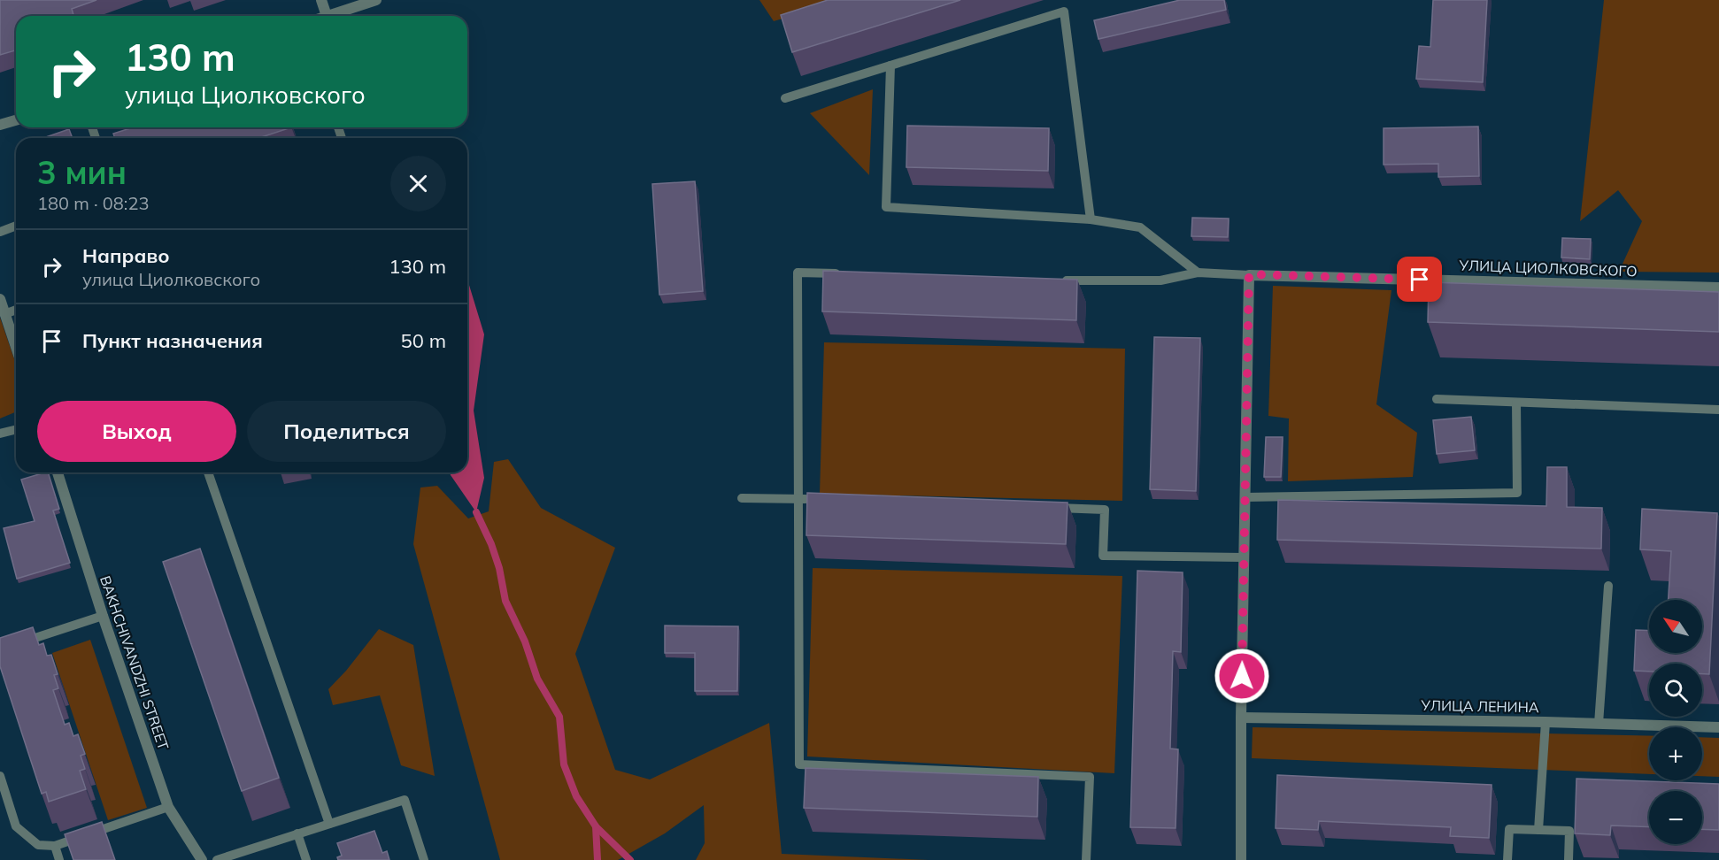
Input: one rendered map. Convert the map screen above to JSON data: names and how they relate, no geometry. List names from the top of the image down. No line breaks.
{"streets":{"street":["УЛИЦА ЦИОЛКОВСКОГО","BAKHCHIVANDZHI STREET","УЛИЦА ЛЕНИНА"]},"north":"top left","page":{"turn":["130 m","улица Циолковского"],"heading":["3 мин","180 m · 08:23"],"list":[{"name":"Направо","note":"улица Циолковского","value":"130 m"},{"name":"Пункт назначения","value":"50 m"}],"buttons":["Выход","Поделиться"],"map_buttons":["+","−"]}}
